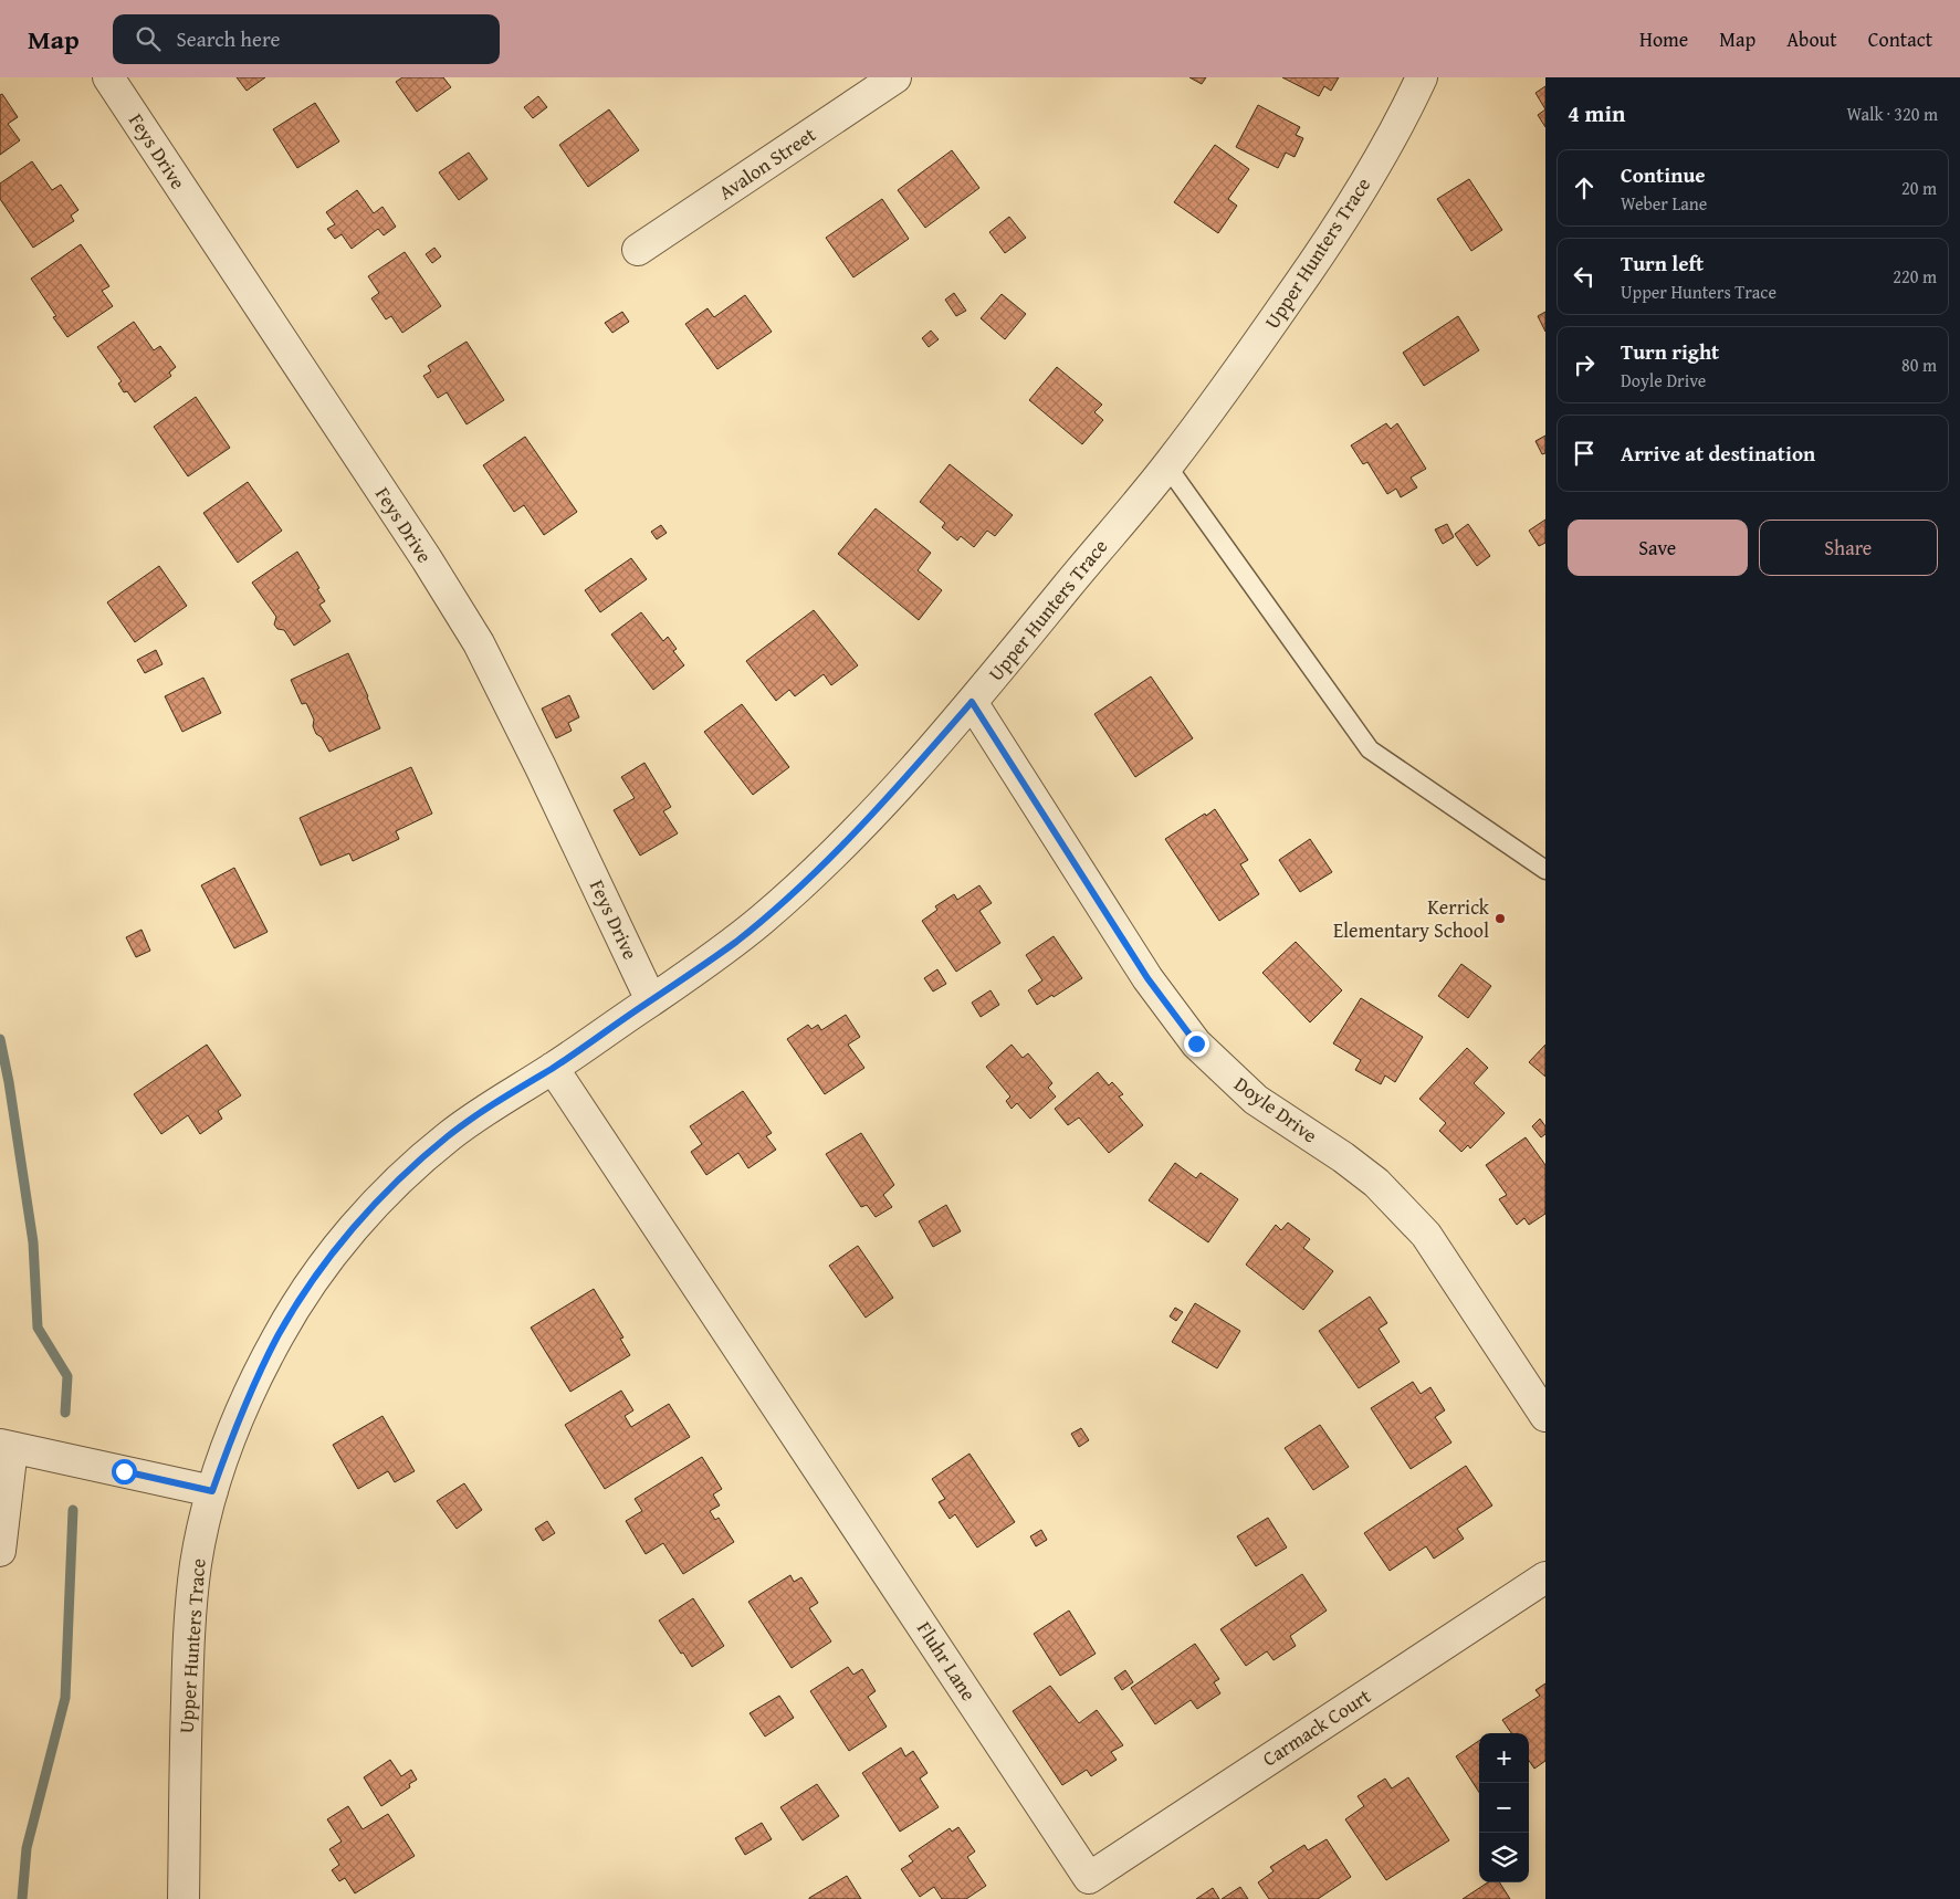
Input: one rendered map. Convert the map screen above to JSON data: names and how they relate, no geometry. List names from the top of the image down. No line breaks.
{"streets":{"street":["Feys Drive","Avalon Street","Upper Hunters Trace","Doyle Drive","Fluhr Lane","Carmack Court"]},"crossings":[["Feys Drive","Upper Hunters Trace"],["Upper Hunters Trace","Doyle Drive"],["Upper Hunters Trace","Fluhr Lane"],["Fluhr Lane","Carmack Court"]],"places":["Kerrick Elementary School"],"page":{"header":"Map","search":"Search here","nav":["Home","Map","About","Contact"],"heading":["4 min","Walk · 320 m"],"list":[["Continue","Weber Lane","20 m"],["Turn left","Upper Hunters Trace","220 m"],["Turn right","Doyle Drive","80 m"],"Arrive at destination"],"buttons":["Save","Share"],"map_buttons":["+","−"]}}
